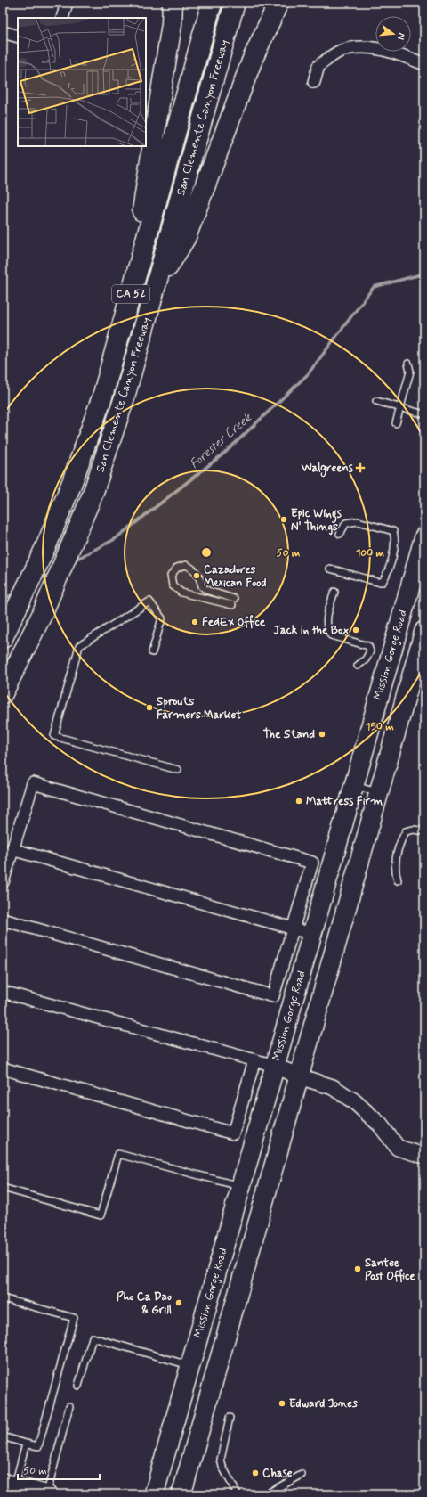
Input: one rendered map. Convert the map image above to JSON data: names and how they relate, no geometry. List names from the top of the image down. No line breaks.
{"streets":{"highway":["San Clemente Canyon Freeway","CA 52"],"main road":["Mission Gorge Road"]},"water":["Forester Creek"],"places":{"health":["Walgreens"],"other":["Epic Wings N' Things","Cazadores Mexican Food","FedEx Office","Jack in the Box","Sprouts Farmers Market","The Stand","Mattress Firm","Santee Post Office","Pho Ca Dao & Grill","Edward Jones","Chase"]},"scale_bar":"50 m","north":"right","rings":["50 m","100 m","150 m"]}
